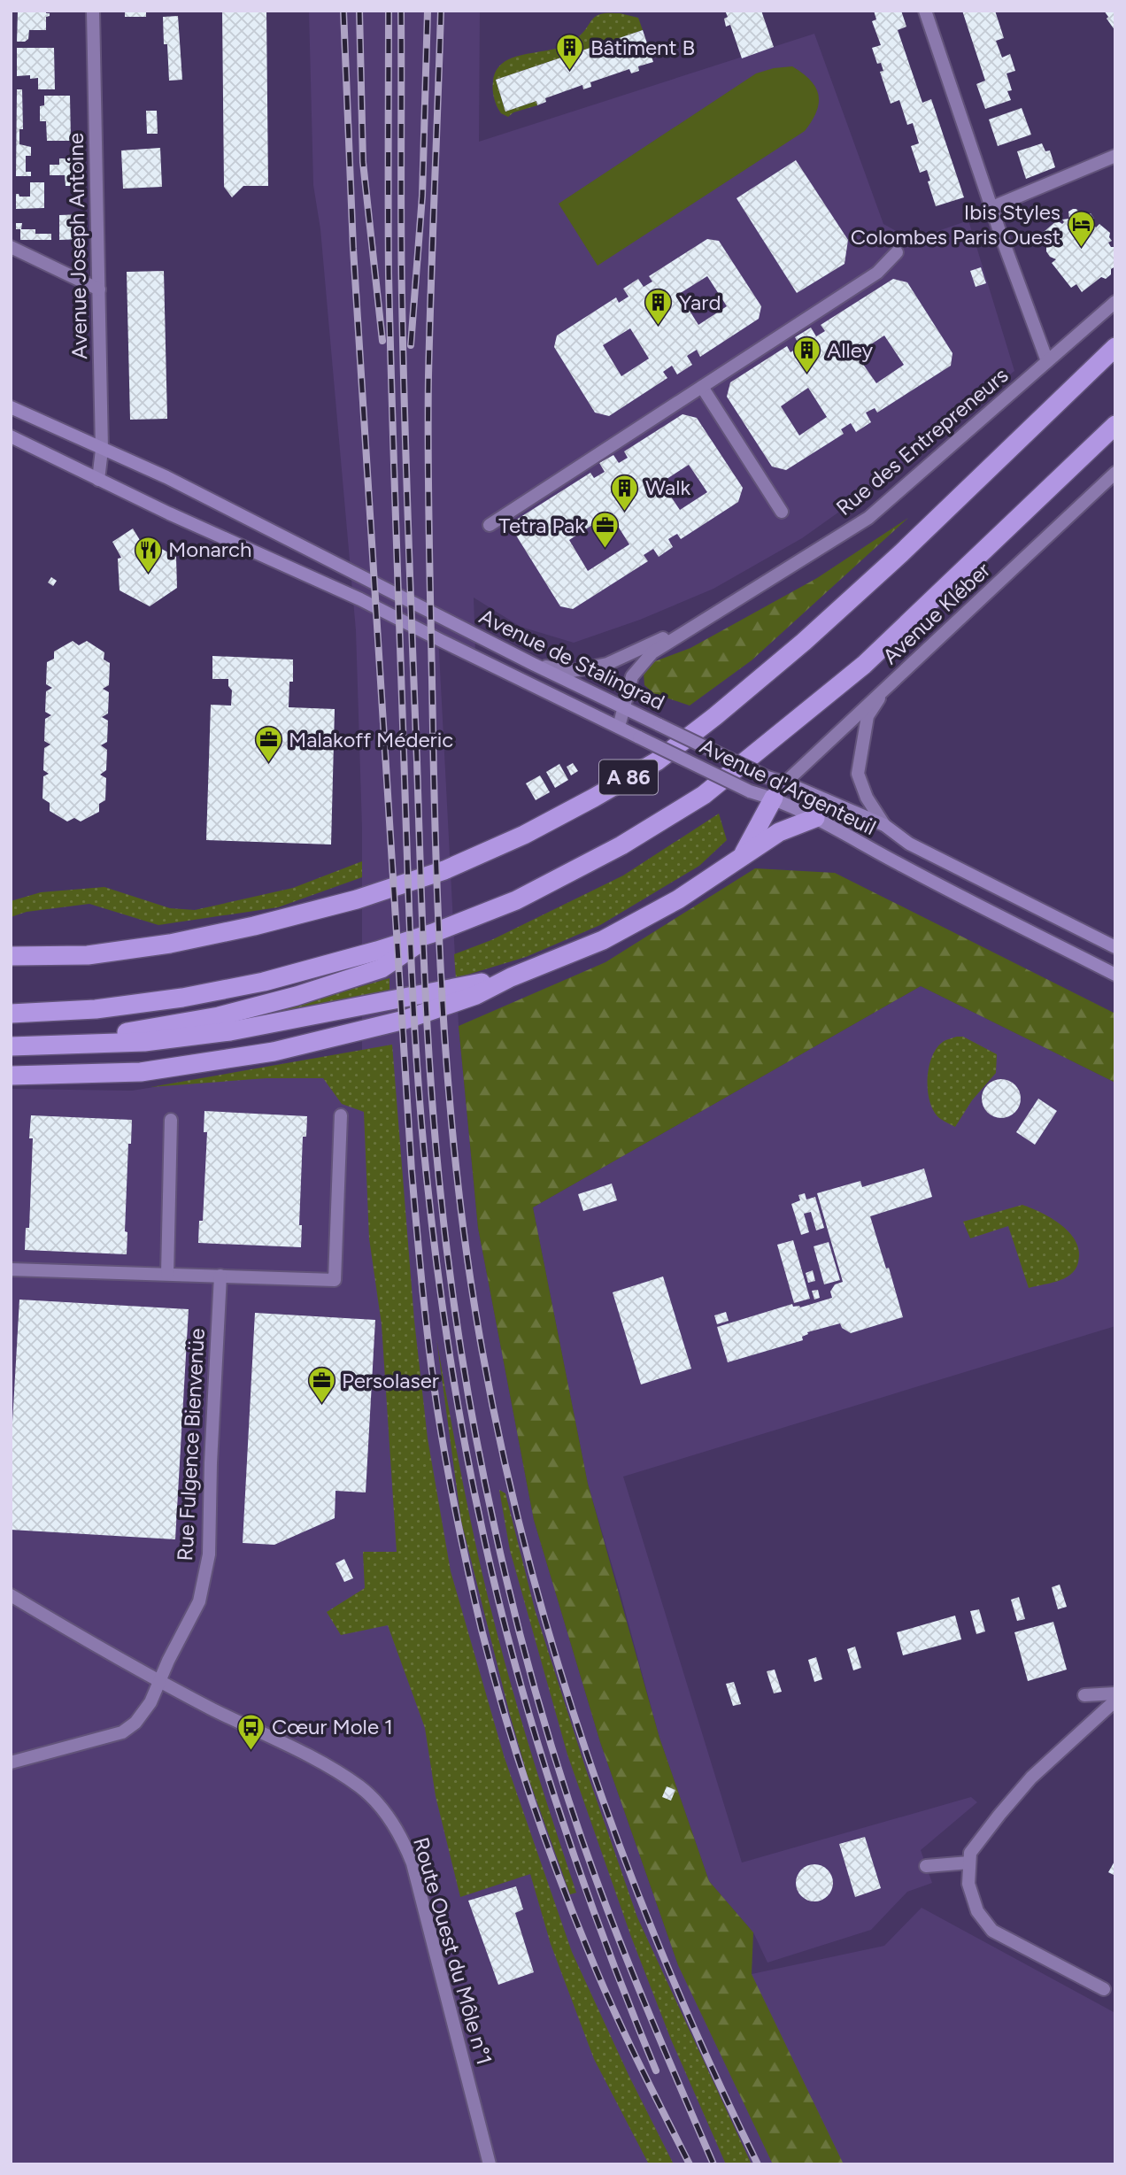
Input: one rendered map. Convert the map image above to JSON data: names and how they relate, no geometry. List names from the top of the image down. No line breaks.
{"streets":{"highway":["A 86"],"main road":["Avenue de Stalingrad","Avenue d'Argenteuil"],"street":["Avenue Joseph Antoine","Rue des Entrepreneurs","Avenue Kléber","Rue Fulgence Bienvenüe","Route Ouest du Môle n°1"]},"crossings":[["Avenue Joseph Antoine","Avenue de Stalingrad"],["Avenue Joseph Antoine","Avenue d'Argenteuil"],["Rue des Entrepreneurs","Avenue de Stalingrad"],["Rue des Entrepreneurs","Avenue d'Argenteuil"],["Avenue Kléber","Avenue de Stalingrad"],["Avenue Kléber","Avenue d'Argenteuil"],["Rue Fulgence Bienvenüe","Route Ouest du Môle n°1"]],"places":{"building":["Bâtiment B","Yard","Alley","Walk"],"hotel":["Ibis Styles Colombes Paris Ouest"],"office":["Tetra Pak","Malakoff Méderic","Persolaser"],"restaurant":["Monarch"],"bus stop":["Cœur Mole 1"]}}
